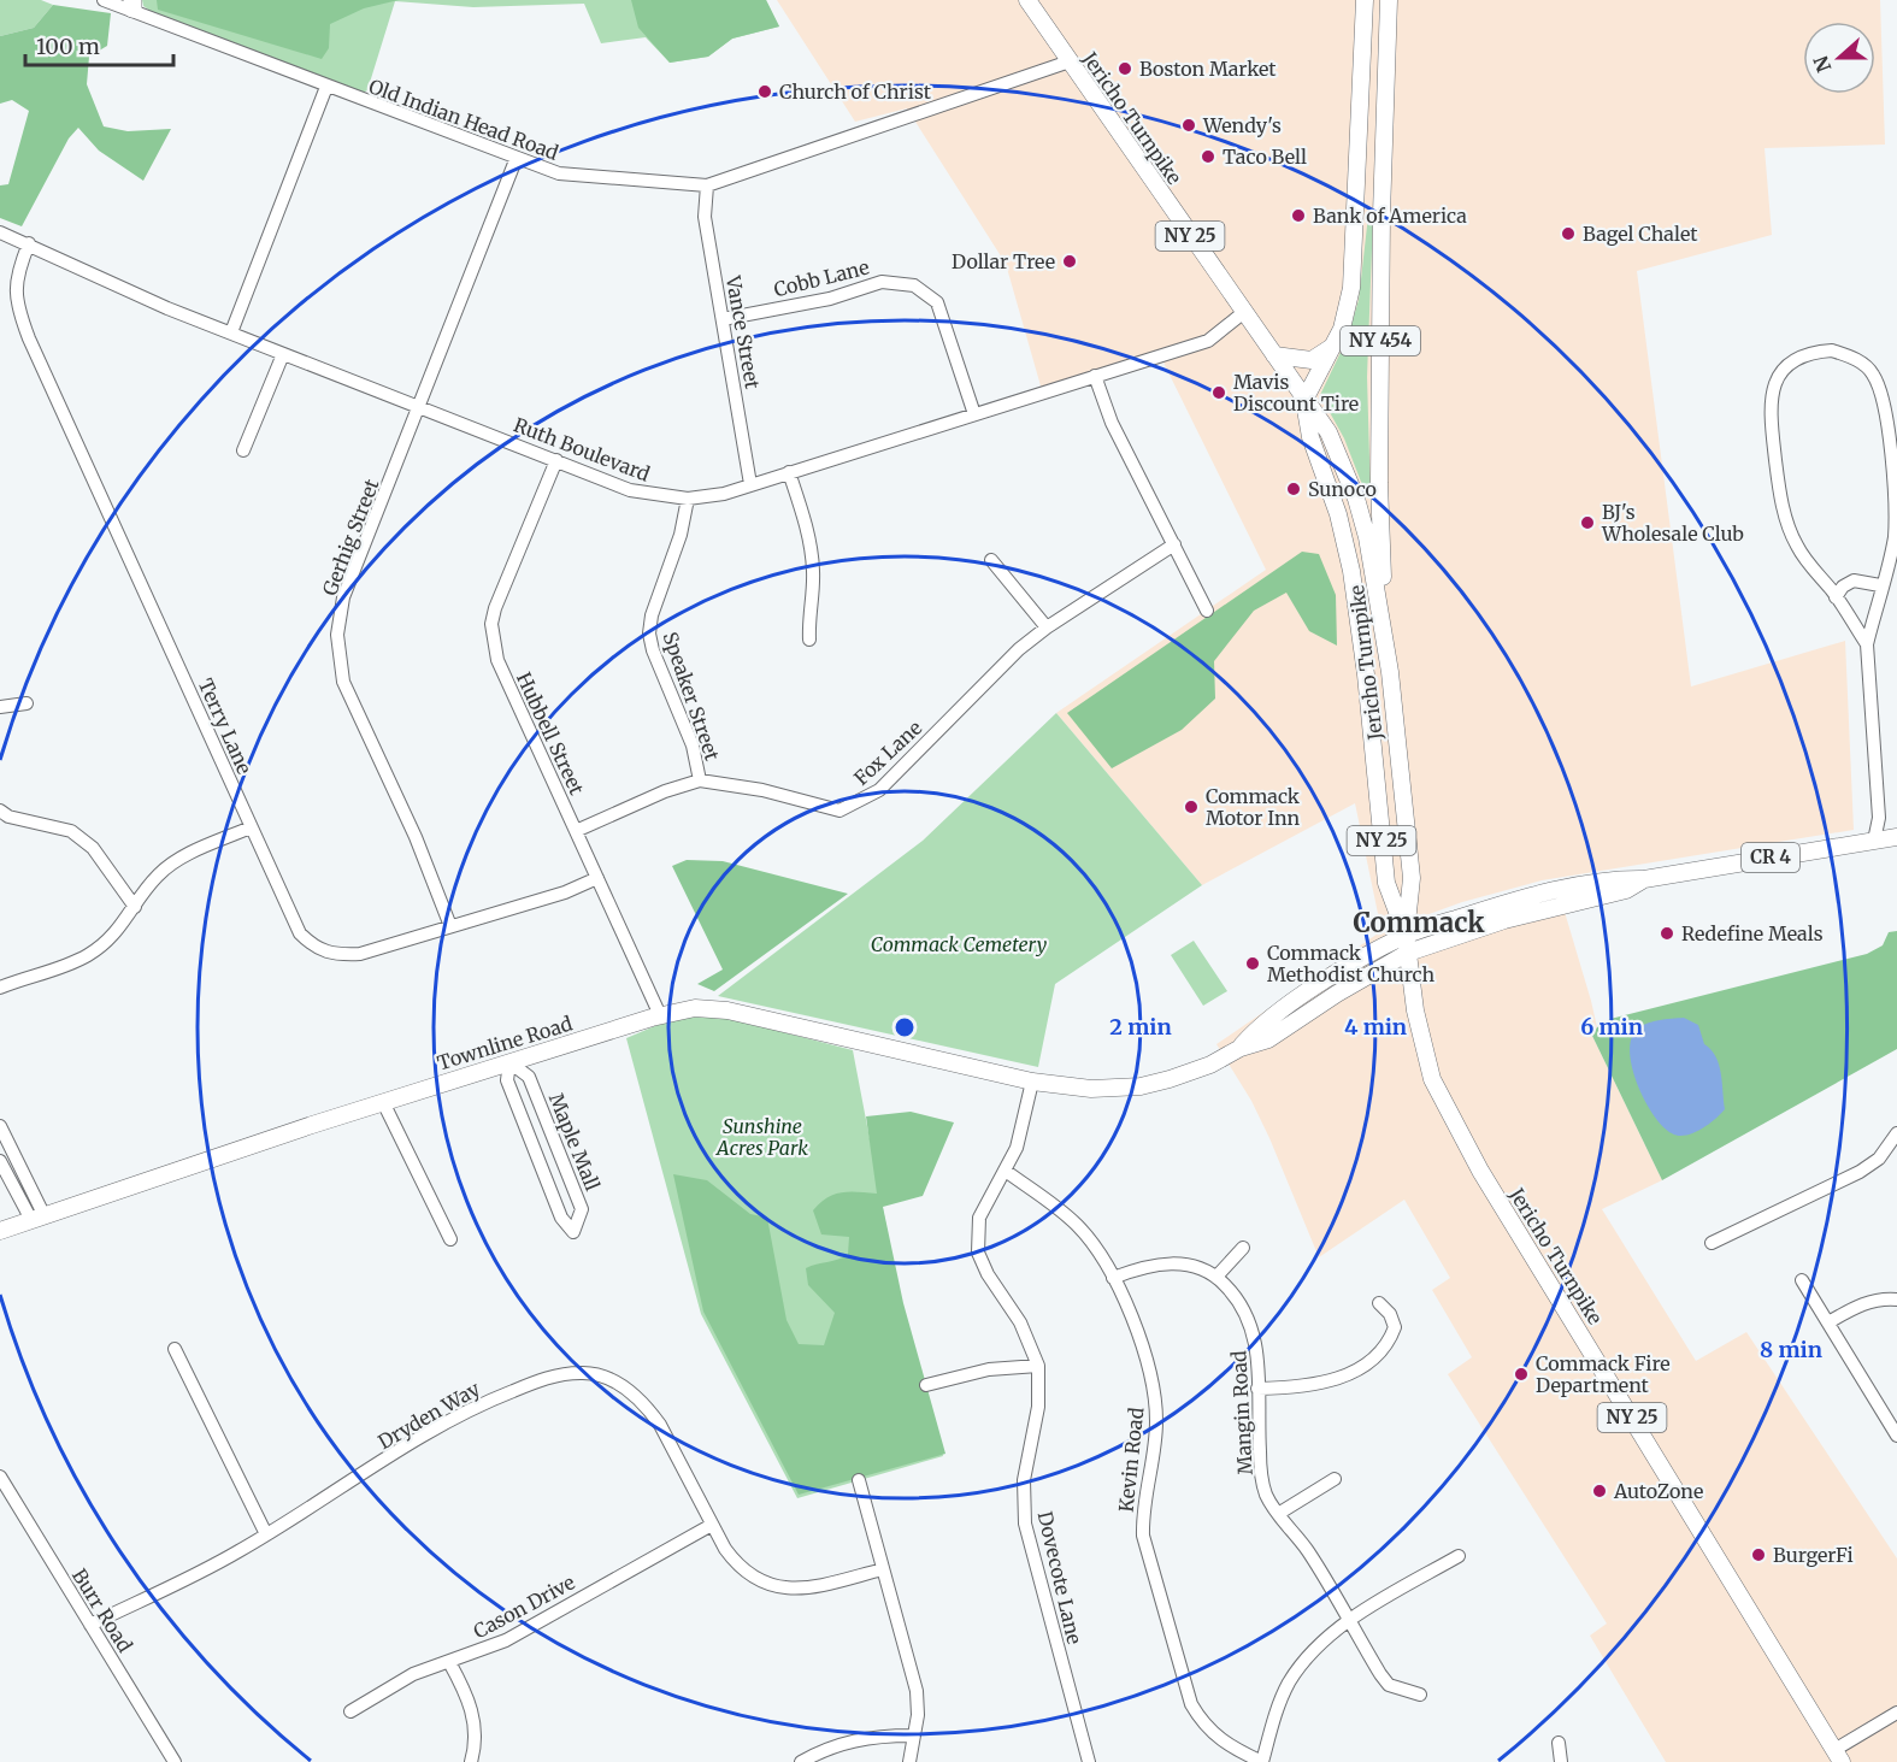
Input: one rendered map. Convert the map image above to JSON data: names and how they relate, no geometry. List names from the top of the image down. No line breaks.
{"streets":{"main road":["Jericho Turnpike","NY 25","NY 454","CR 4","Townline Road"],"street":["Old Indian Head Road","Cobb Lane","Vance Street","Ruth Boulevard","Gerhig Street","Speaker Street","Terry Lane","Hubbell Street","Fox Lane","Maple Mall","Mangin Road","Dryden Way","Kevin Road","Dovecote Lane","Cason Drive","Burr Road"]},"crossings":[["Jericho Turnpike","Old Indian Head Road"],["Jericho Turnpike","NY 454"],["Jericho Turnpike","Ruth Boulevard"],["Jericho Turnpike","CR 4"],["Old Indian Head Road","Vance Street"],["Old Indian Head Road","Gerhig Street"],["Cobb Lane","Vance Street"],["Cobb Lane","Ruth Boulevard"],["Vance Street","Ruth Boulevard"],["Ruth Boulevard","Gerhig Street"],["Ruth Boulevard","Speaker Street"],["Ruth Boulevard","Terry Lane"],["Ruth Boulevard","Hubbell Street"],["Gerhig Street","Terry Lane"],["Speaker Street","Fox Lane"],["Terry Lane","Hubbell Street"],["Hubbell Street","Fox Lane"],["Hubbell Street","Townline Road"],["CR 4","Townline Road"],["CR 4","Dovecote Lane"],["Townline Road","Maple Mall"],["Townline Road","Dovecote Lane"],["Mangin Road","Kevin Road"],["Dryden Way","Cason Drive"],["Dryden Way","Burr Road"],["Kevin Road","Dovecote Lane"]],"districts":["Commack"],"parks":["Commack Cemetery","Sunshine Acres Park"],"places":["Boston Market","Church of Christ","Wendy's","Taco Bell","Bank of America","Bagel Chalet","Dollar Tree","Mavis Discount Tire","Sunoco","BJ's Wholesale Club","Commack Motor Inn","Redefine Meals","Commack Methodist Church","Commack Fire Department","AutoZone","BurgerFi"],"scale_bar":"100 m","north":"left","rings":["2 min","4 min","6 min","8 min"]}
